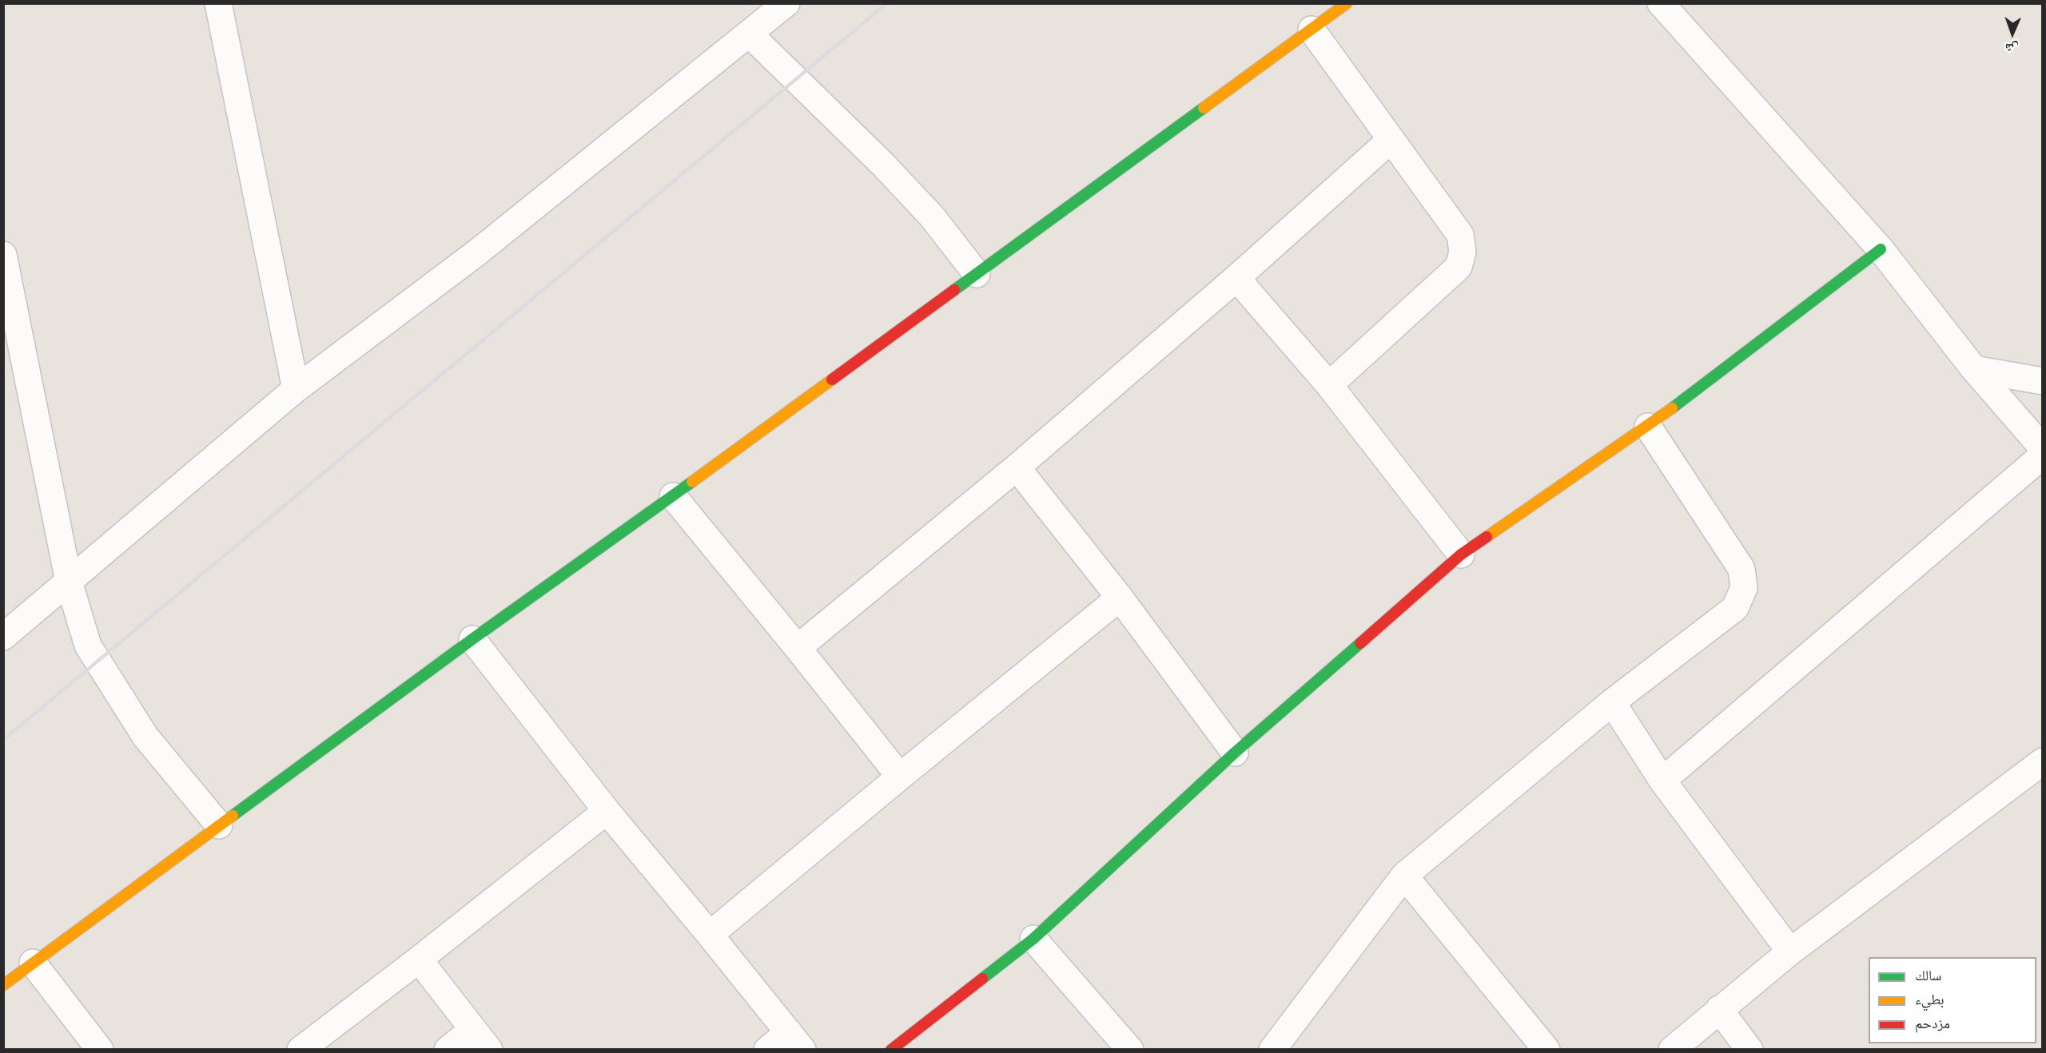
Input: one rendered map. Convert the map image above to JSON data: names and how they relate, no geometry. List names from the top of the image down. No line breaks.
{"legend":["سالك","بطيء","مزدحم"],"north":"bottom"}
